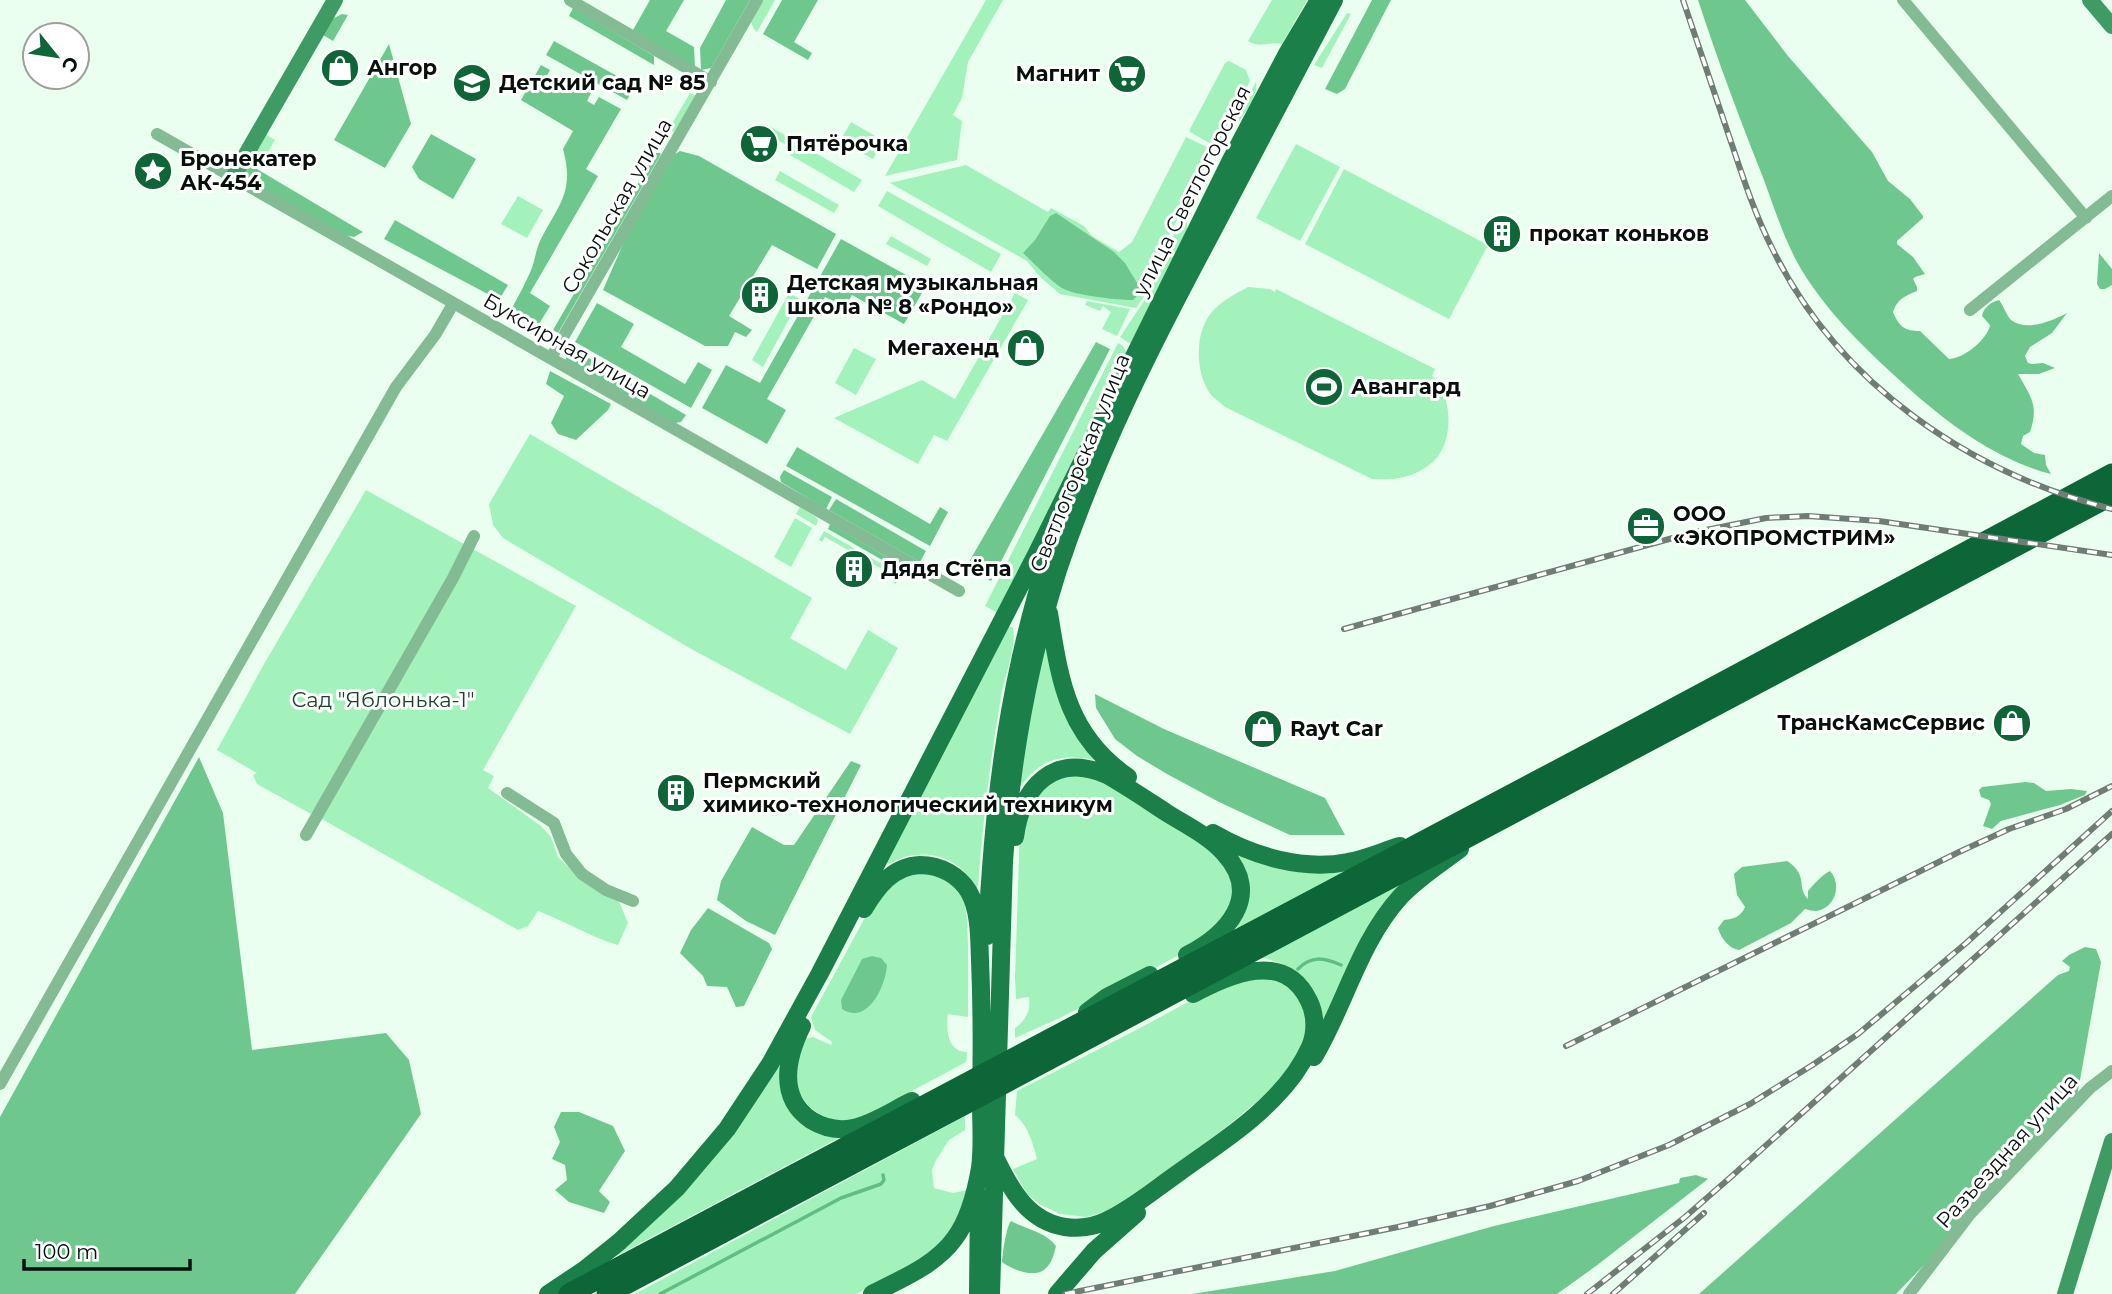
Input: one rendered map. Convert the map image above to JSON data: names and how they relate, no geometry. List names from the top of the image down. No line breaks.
{"streets":{"main road":["улица Светлогорская","Светлогорская улица"],"street":["Сокольская улица","Буксирная улица","Разъездная улица"]},"crossings":[["улица Светлогорская","Светлогорская улица"],["Сокольская улица","Буксирная улица"]],"parks":["Сад \"Яблонька-1\""],"places":{"shop":["Ангор","Мегахенд","ТрансКамсСервис","Rayt Car"],"supermarket":["Магнит","Пятёрочка"],"school or university":["Детский сад № 85"],"place":["Бронекатер АК-454"],"building":["прокат коньков","Детская музыкальная школа № 8 «Рондо»","Дядя Стёпа","Пермский химико-технологический техникум"],"sports":["Авангард"],"office":["ООО «ЭКОПРОМСТРИМ»"]},"scale_bar":"100 m","north":"bottom right"}
